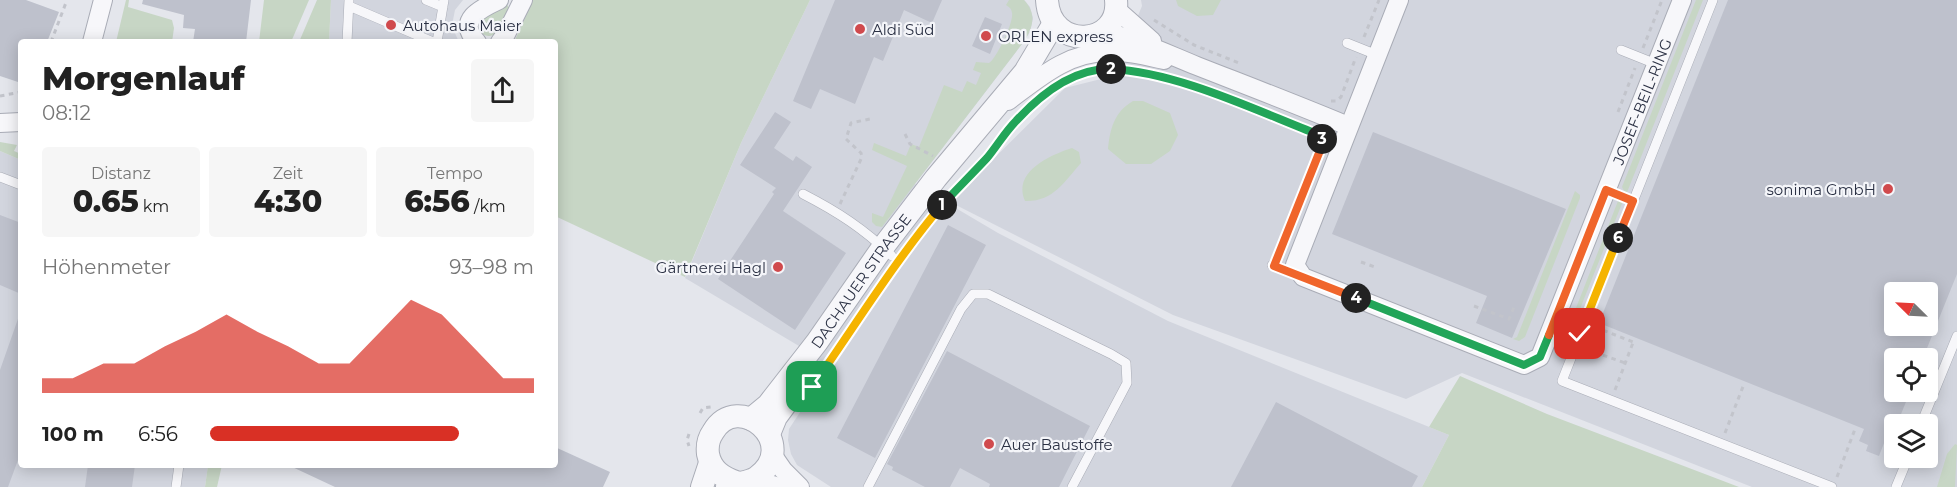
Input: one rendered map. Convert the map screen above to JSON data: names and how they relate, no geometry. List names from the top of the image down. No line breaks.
{"streets":{"street":["JOSEF-BEIL-RING","DACHAUER STRASSE"]},"places":["Autohaus Maier","Aldi Süd","ORLEN express","sonima GmbH","Gärtnerei Hagl","Auer Baustoffe"],"north":"top left","page":{"heading":["Morgenlauf","08:12"],"pins":["2","3","1","6","4"],"stats":[["Distanz","0.65 km"],["Zeit","4:30"],["Tempo","6:56 /km"]],"chart":["Höhenmeter","93–98 m"],"list":[{"name":"100 m","note":"6:56"}]}}
